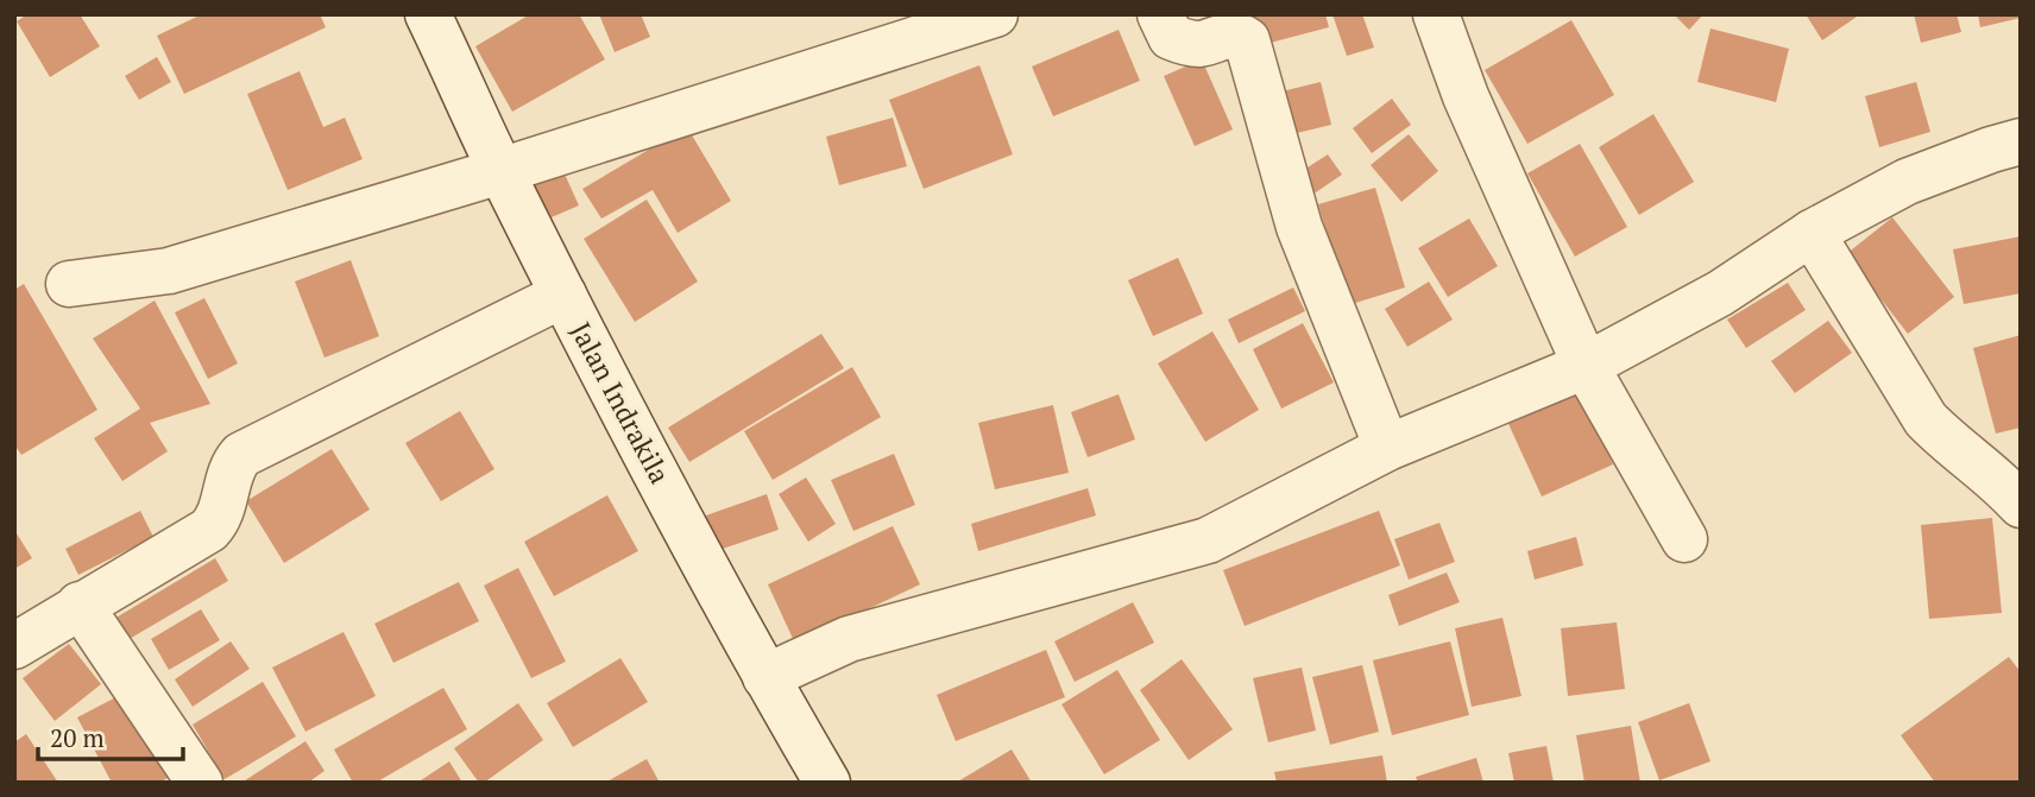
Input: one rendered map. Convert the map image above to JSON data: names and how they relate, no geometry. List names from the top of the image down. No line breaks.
{"streets":{"street":["Jalan Indrakila"]},"scale_bar":"20 m"}
